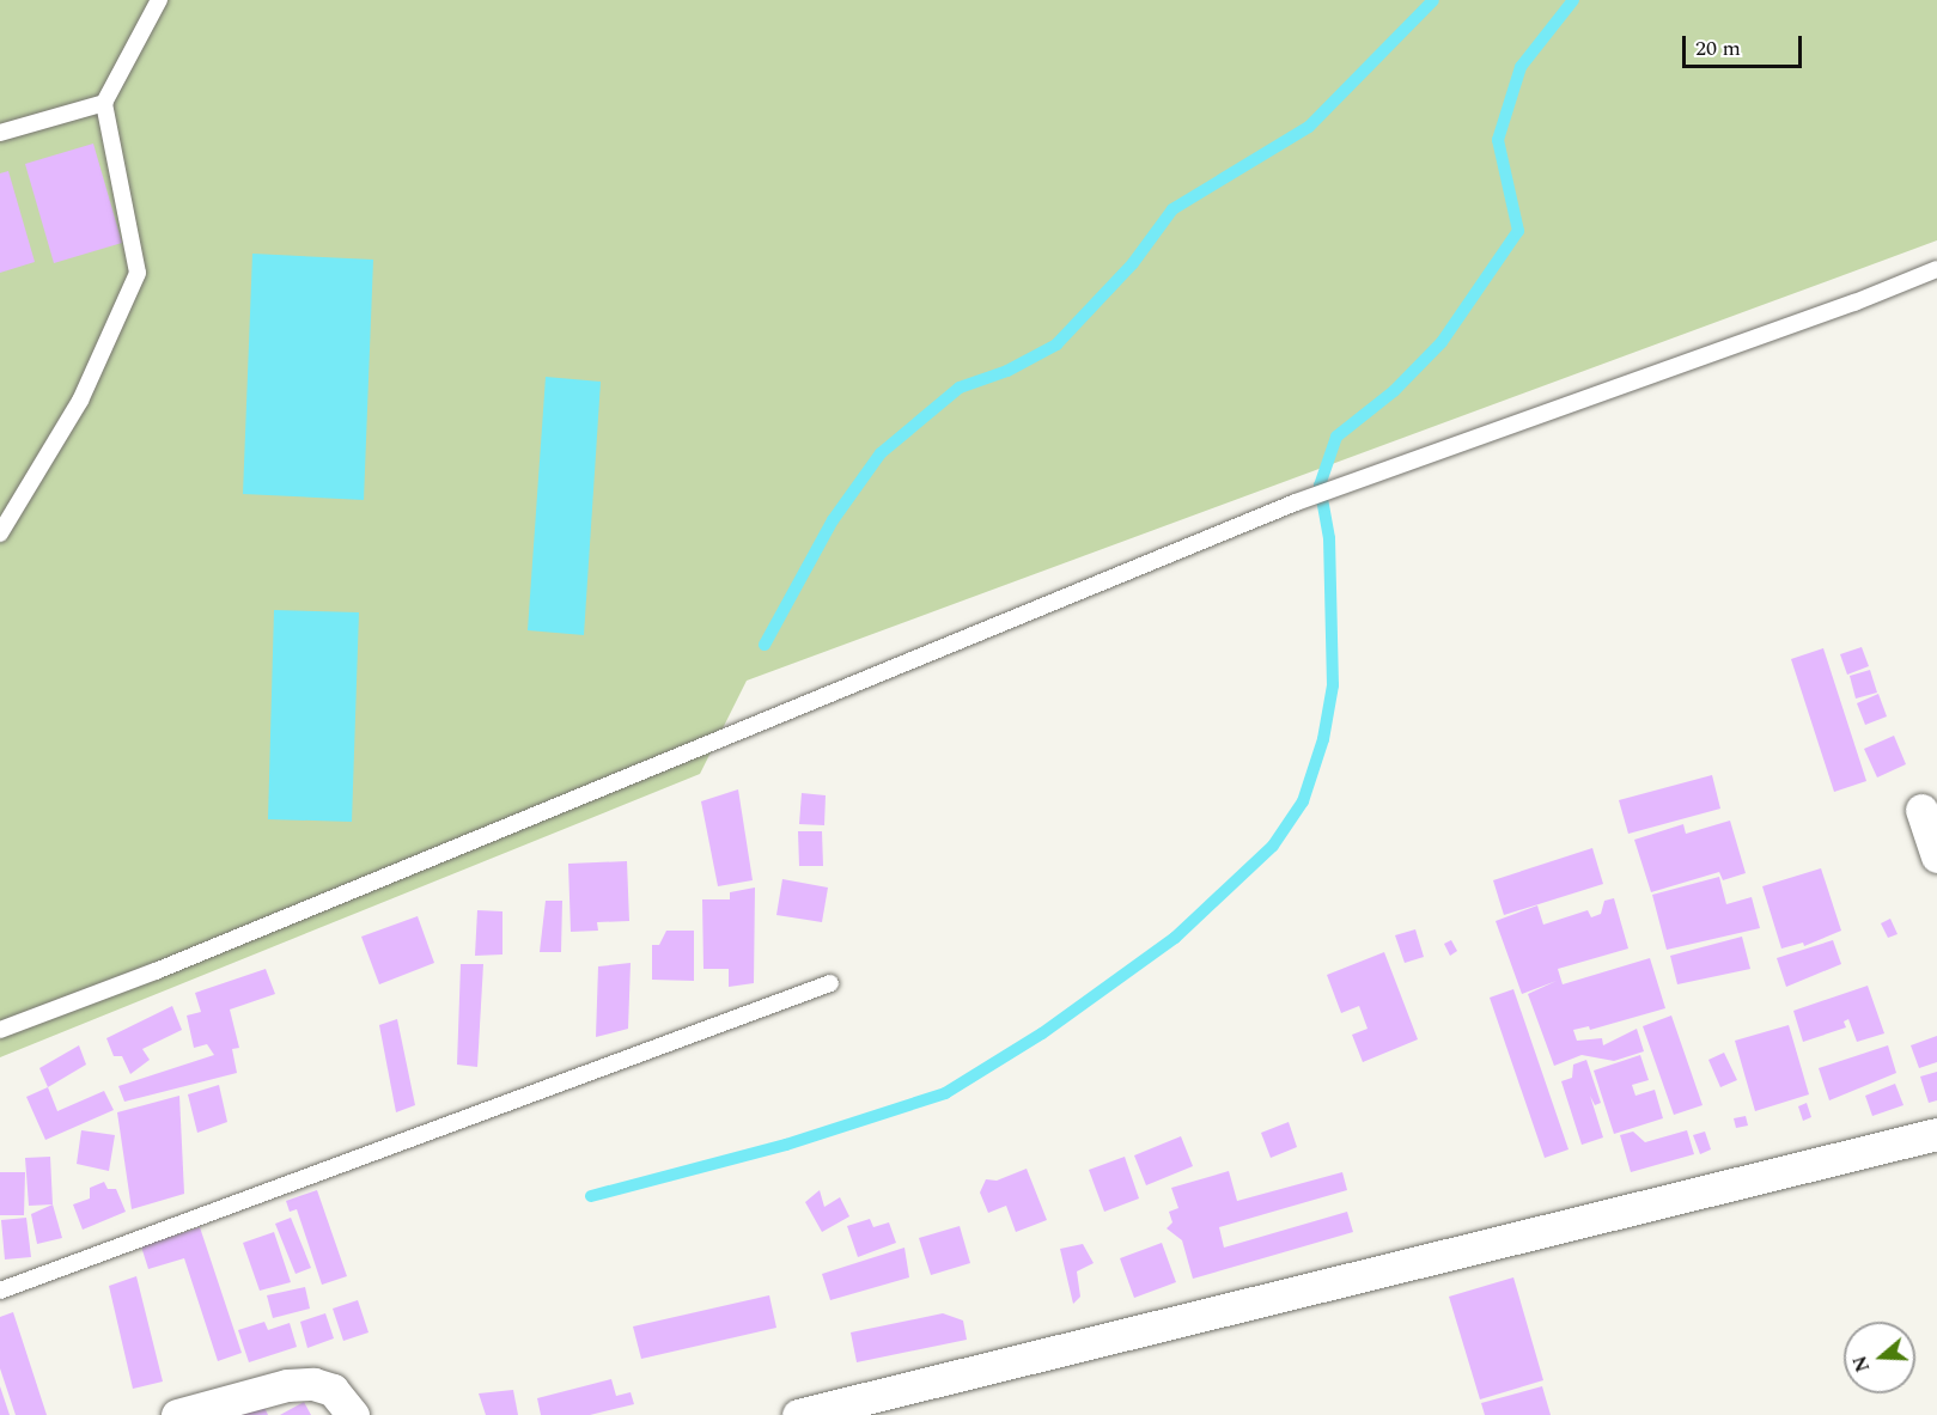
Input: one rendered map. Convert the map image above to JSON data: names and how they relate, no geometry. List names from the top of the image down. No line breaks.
{"scale_bar":"20 m","north":"left"}
